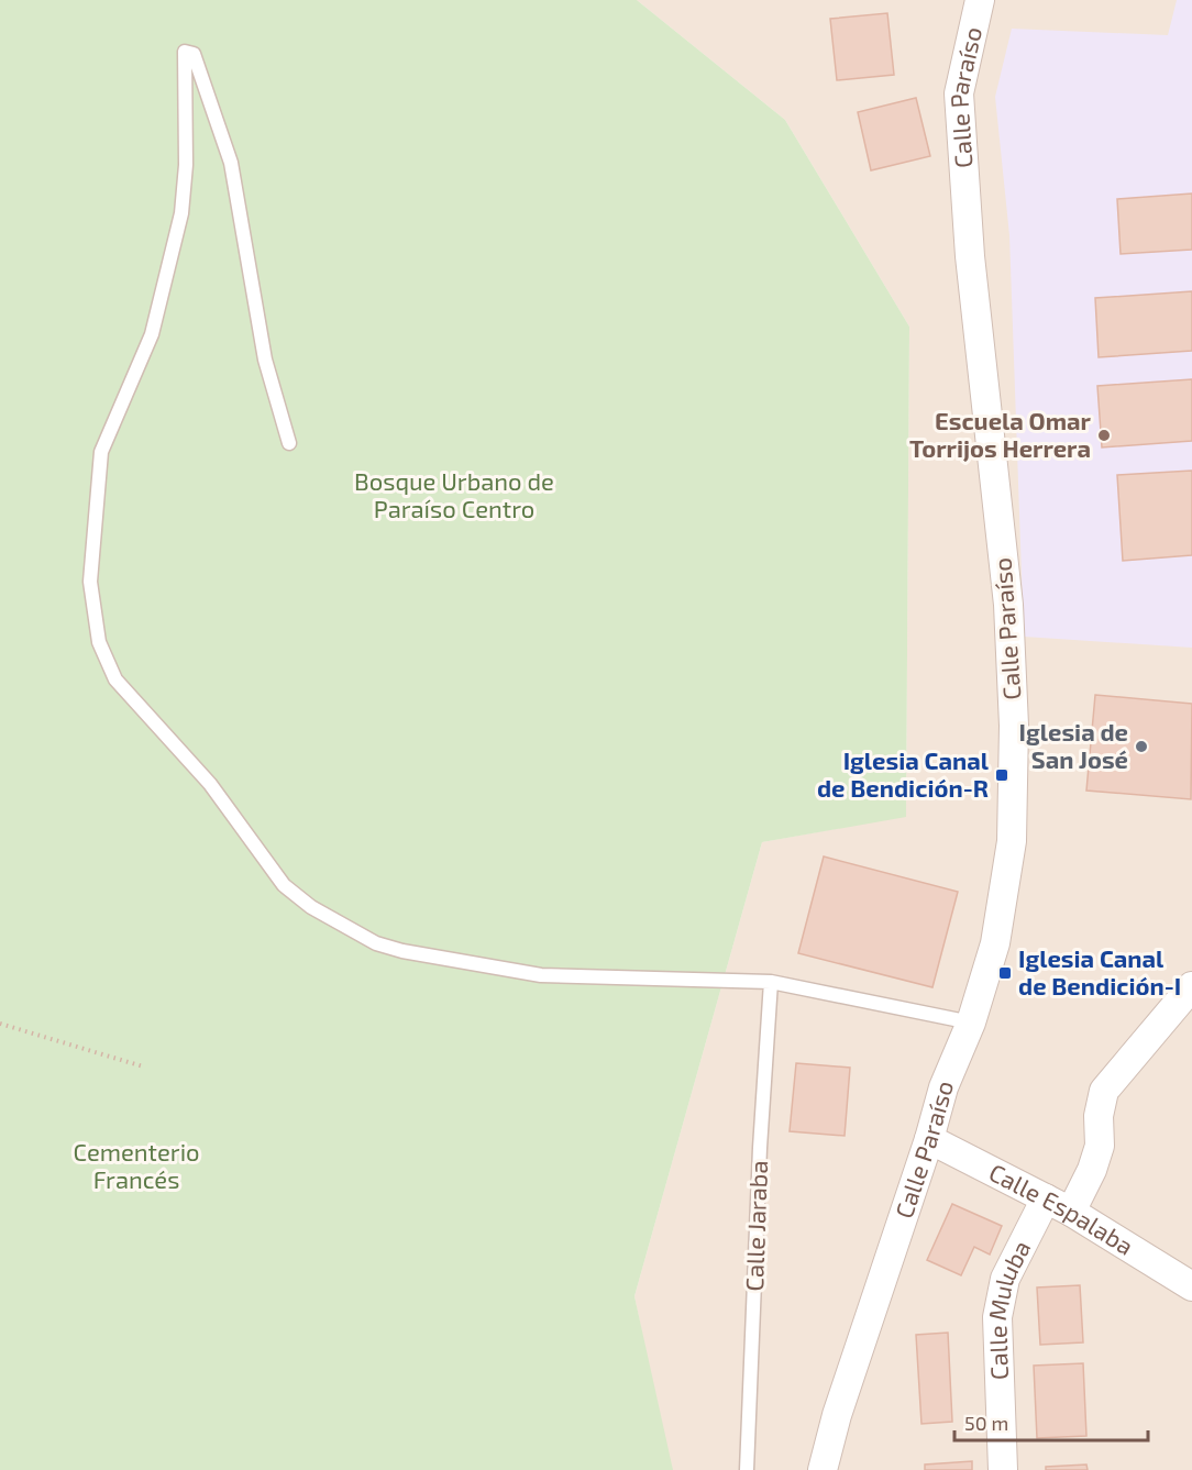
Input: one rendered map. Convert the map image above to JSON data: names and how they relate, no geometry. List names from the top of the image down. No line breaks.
{"streets":{"street":["Calle Paraíso","Calle Espalaba","Calle Muluba"],"lane":["Calle Jaraba"]},"crossings":[["Calle Paraíso","Calle Espalaba"],["Calle Espalaba","Calle Muluba"]],"parks":["Bosque Urbano de Paraíso Centro","Cementerio Francés"],"places":{"other":["Escuela Omar Torrijos Herrera","Iglesia de San José"],"transit":["Iglesia Canal de Bendición-R","Iglesia Canal de Bendición-I"]},"scale_bar":"50 m"}
